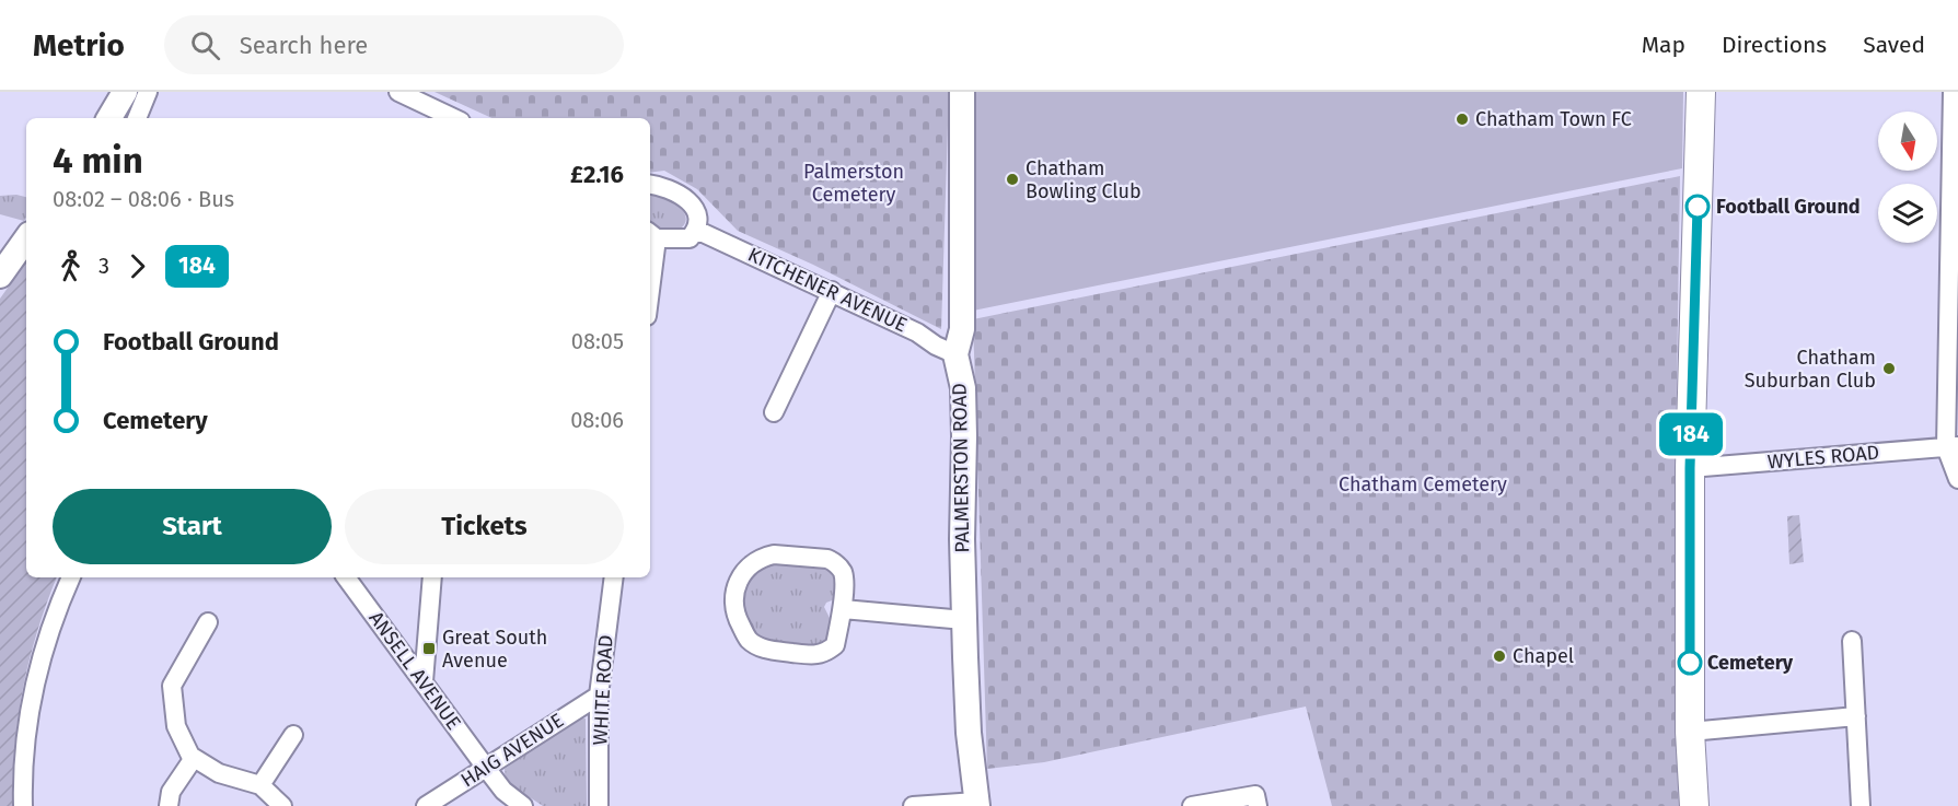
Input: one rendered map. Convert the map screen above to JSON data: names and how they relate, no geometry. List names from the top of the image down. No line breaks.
{"streets":{"street":["KITCHENER AVENUE","WYLES ROAD","PALMERSTON ROAD","ANSELL AVENUE","WHITE ROAD","HAIG AVENUE"]},"crossings":[["KITCHENER AVENUE","PALMERSTON ROAD"],["ANSELL AVENUE","HAIG AVENUE"],["WHITE ROAD","HAIG AVENUE"]],"parks":["Palmerston Cemetery","Chatham Cemetery"],"places":{"other":["Chatham Town FC","Chatham Bowling Club","Football Ground","Chatham Suburban Club","Chapel","Cemetery"],"transit":["Great South Avenue"]},"lines":["bus line 184"],"north":"bottom","page":{"header":"Metrio","search":"Search here","nav":["Map","Directions","Saved"],"on_map":"184","heading":["4 min","08:02 – 08:06 · Bus","£2.16"],"legs":["3","184"],"list":[{"name":"Football Ground","value":"08:05"},{"name":"Cemetery","value":"08:06"}],"buttons":["Start","Tickets"]}}
